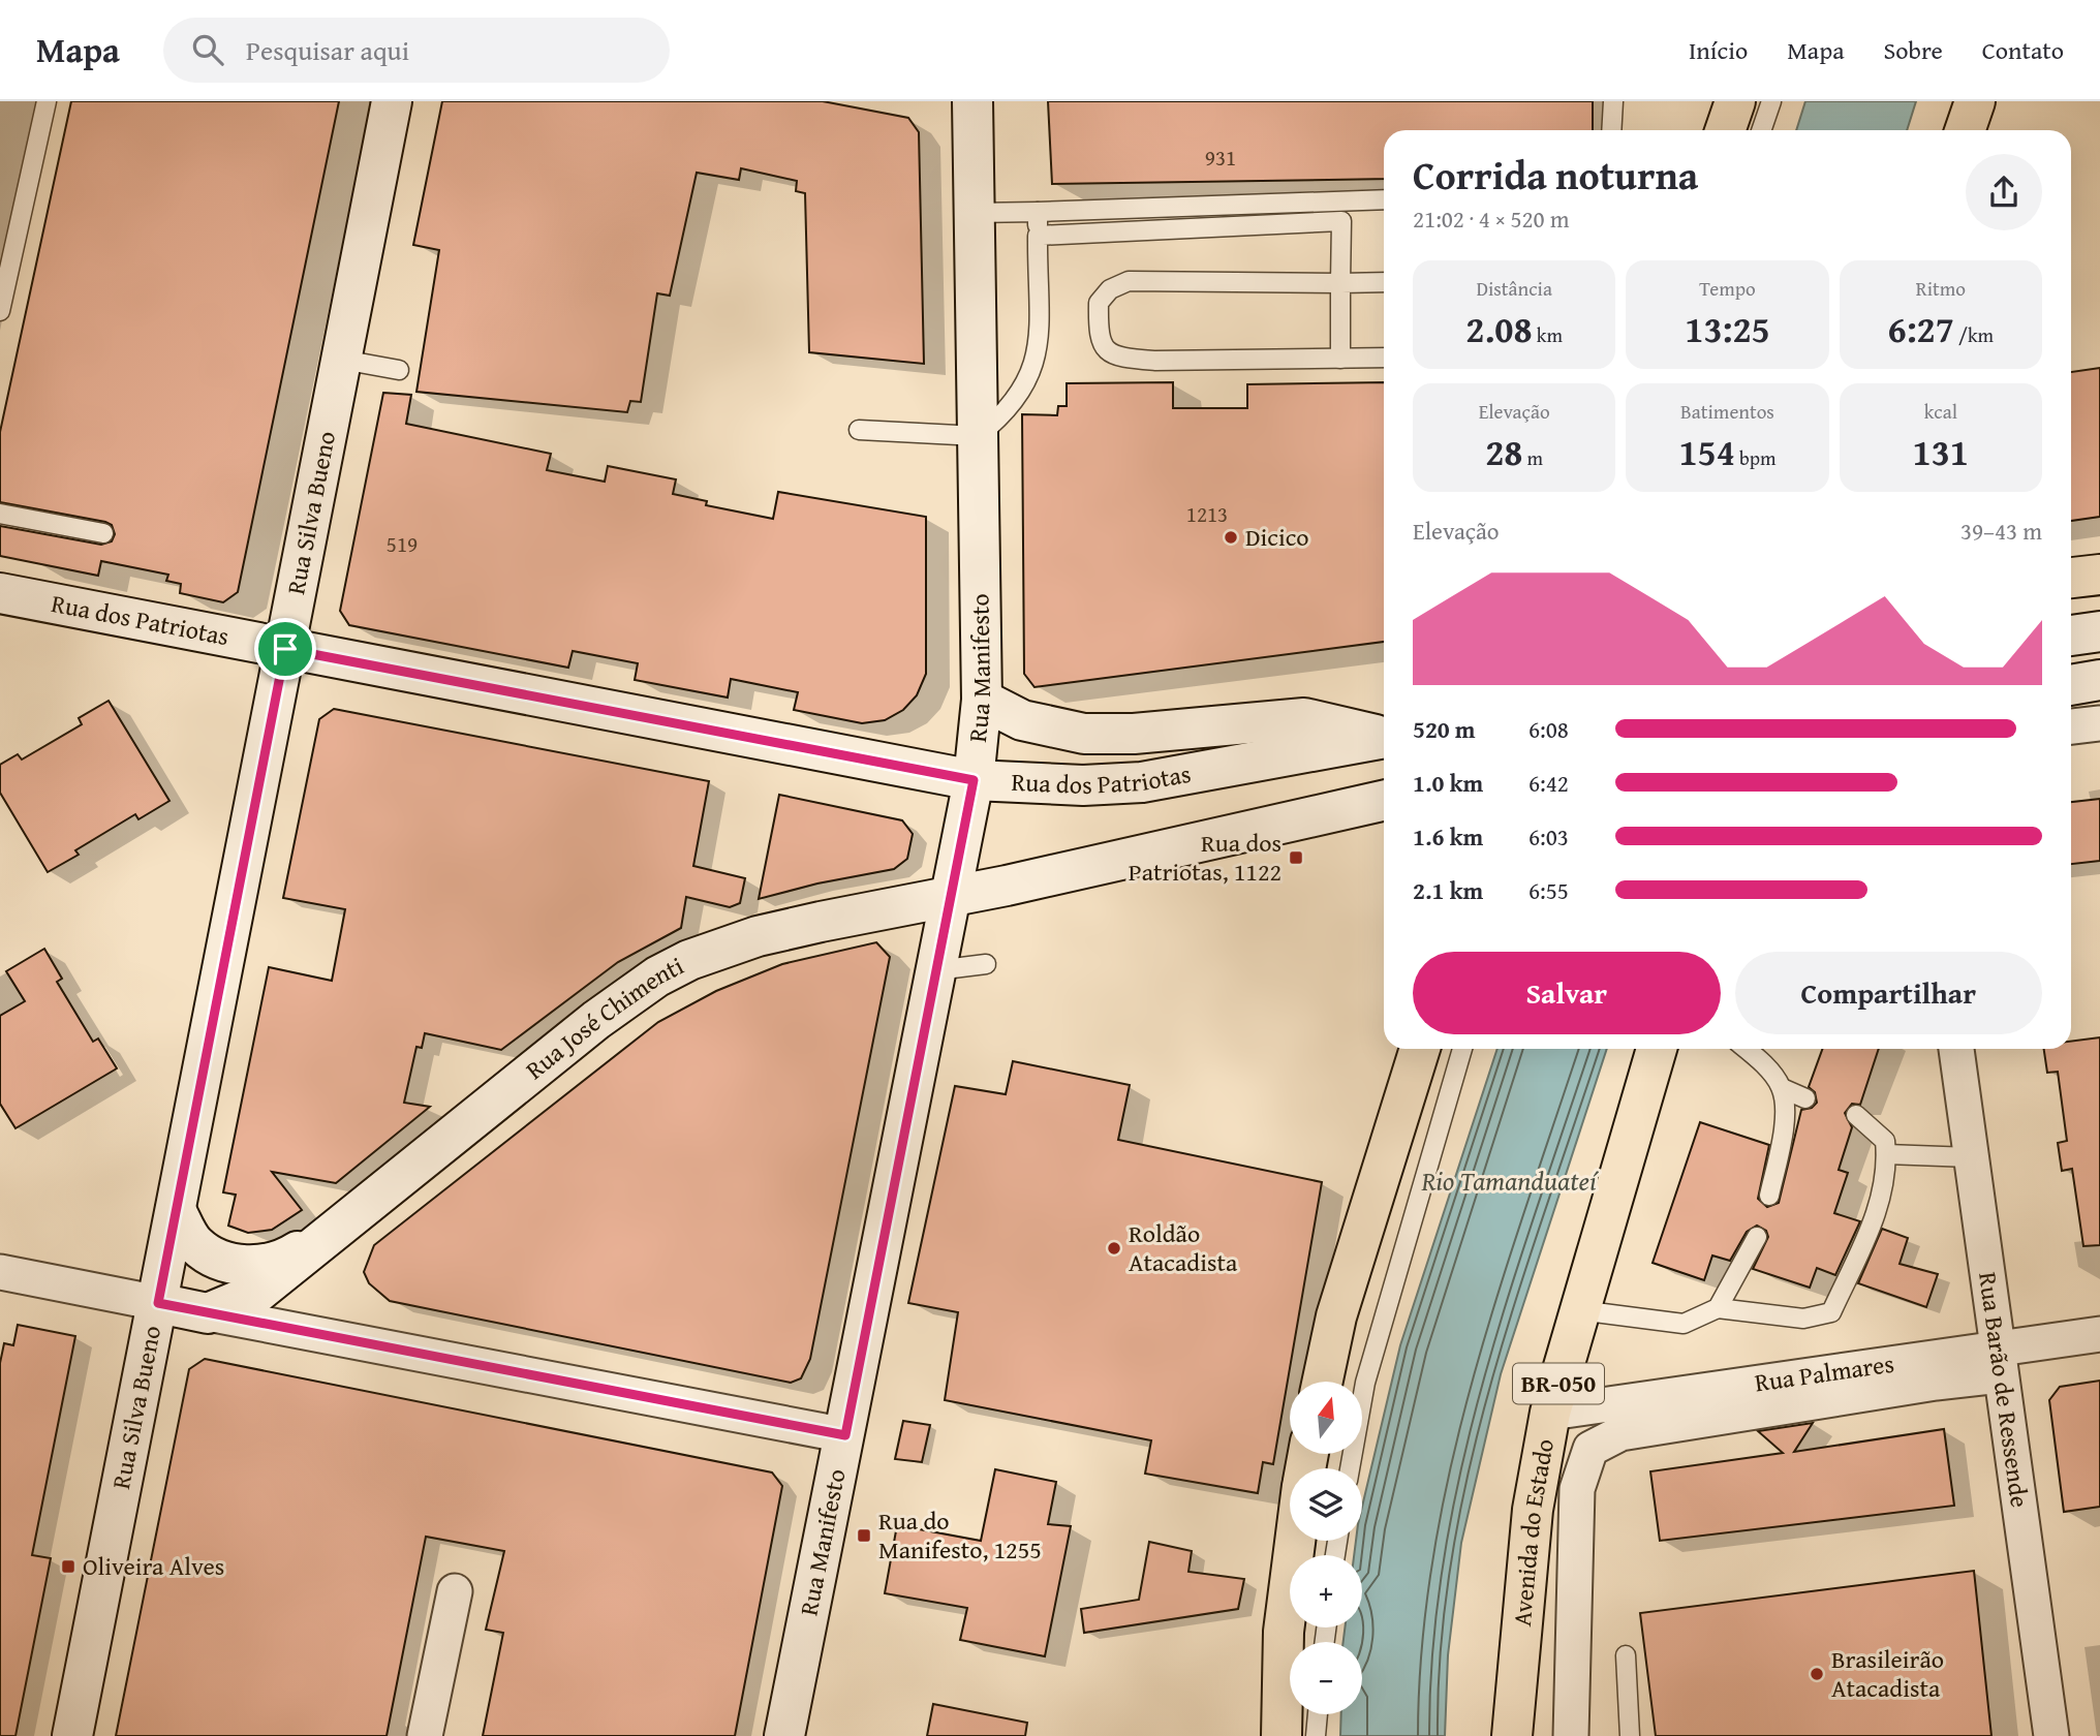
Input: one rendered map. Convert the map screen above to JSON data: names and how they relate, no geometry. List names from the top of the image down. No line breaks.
{"streets":{"highway":["BR-050","Avenida do Estado"],"main road":["Rua Silva Bueno","Rua dos Patriotas","Rua Manifesto","Rua José Chimenti"],"street":["Rua Palmares","Rua Barão de Ressende"]},"crossings":[["Rua Silva Bueno","Rua dos Patriotas"],["Rua Silva Bueno","Rua José Chimenti"],["Rua dos Patriotas","Rua Manifesto"],["Rua Manifesto","Rua José Chimenti"],["Rua Palmares","Rua Barão de Ressende"],["Rua Palmares","Avenida do Estado"]],"water":["Rio Tamanduateí"],"places":{"other":["Dicico","Roldão Atacadista","Brasileirão Atacadista"],"transit":["Rua dos Patriotas, 1122","Rua do Manifesto, 1255","Oliveira Alves"]},"house_numbers":["931","1213","519"],"north":"top","page":{"header":"Mapa","search":"Pesquisar aqui","nav":["Início","Mapa","Sobre","Contato"],"heading":["Corrida noturna","21:02 · 4 × 520 m"],"stats":[["Distância","2.08 km"],["Tempo","13:25"],["Ritmo","6:27 /km"],["Elevação","28 m"],["Batimentos","154 bpm"],["kcal","131"]],"chart":["Elevação","39–43 m"],"list":[{"name":"520 m","note":"6:08"},{"name":"1.0 km","note":"6:42"},{"name":"1.6 km","note":"6:03"},{"name":"2.1 km","note":"6:55"}],"buttons":["Salvar","Compartilhar"],"map_buttons":["+","−"]}}
